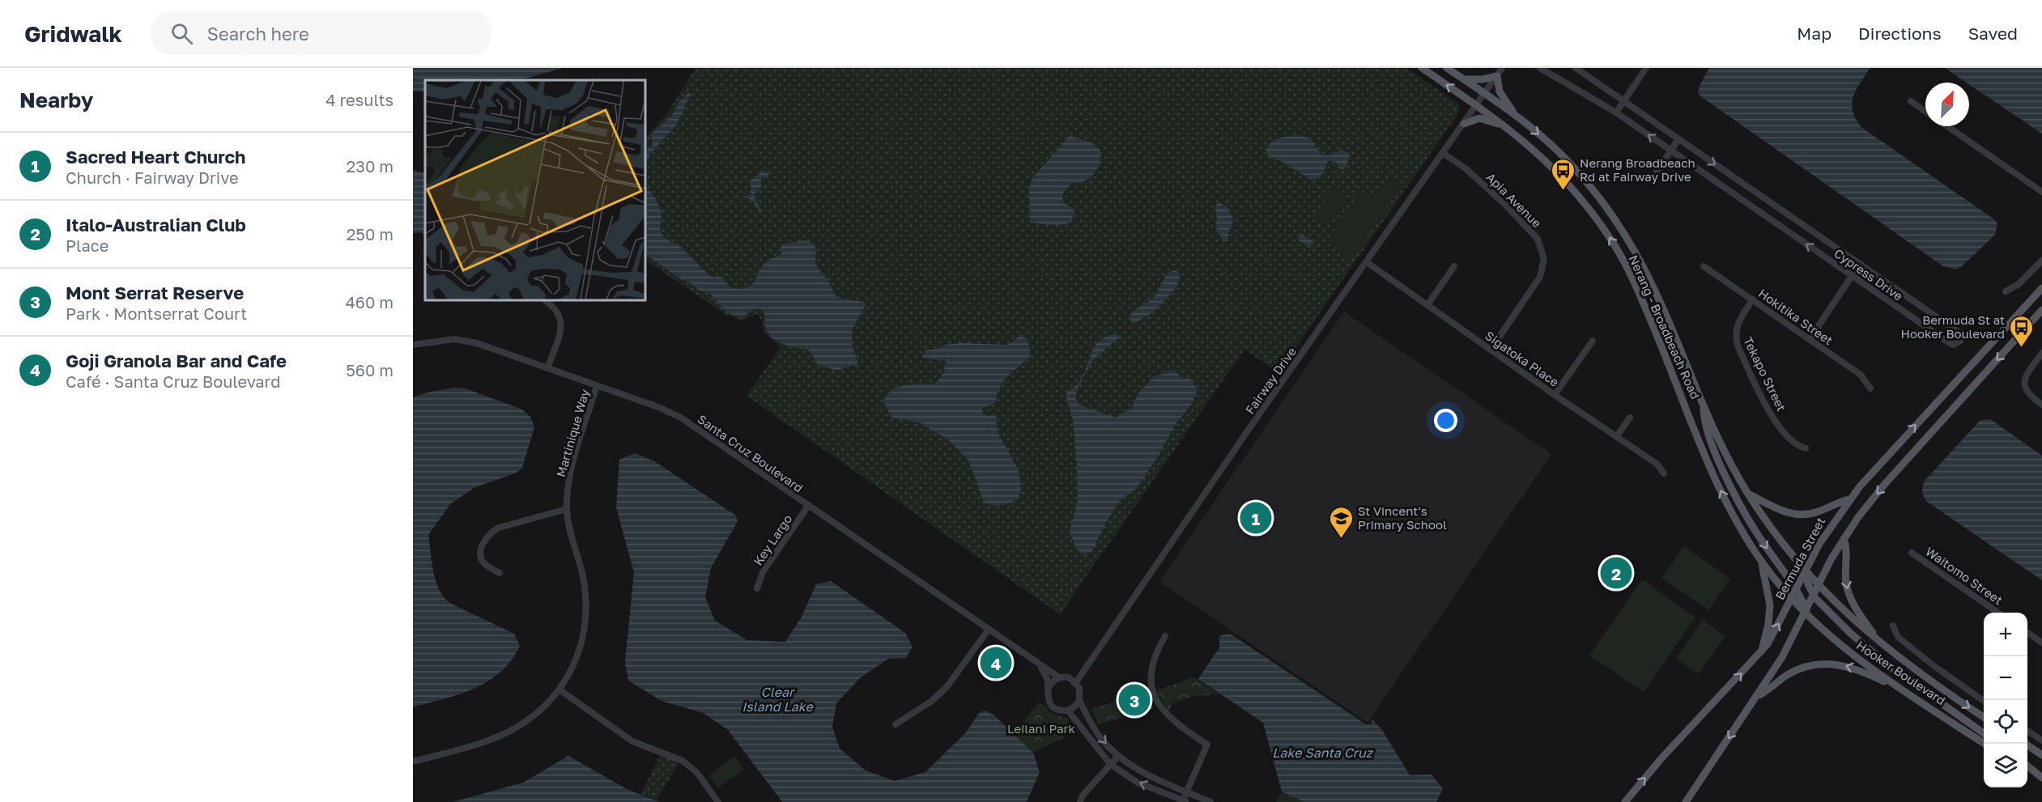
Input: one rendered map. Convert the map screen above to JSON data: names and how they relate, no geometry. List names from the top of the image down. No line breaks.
{"streets":{"main road":["Nerang - Broadbeach Road","Bermuda Street","Hooker Boulevard"],"street":["Apia Avenue","Cypress Drive","Hokitika Street","Sigatoka Place","Tekapo Street","Fairway Drive","Martinique Way","Santa Cruz Boulevard","Key Largo","Waitomo Street"]},"crossings":[["Apia Avenue","Sigatoka Place"],["Apia Avenue","Fairway Drive"],["Hokitika Street","Tekapo Street"],["Nerang - Broadbeach Road","Fairway Drive"],["Nerang - Broadbeach Road","Bermuda Street"],["Nerang - Broadbeach Road","Hooker Boulevard"],["Sigatoka Place","Fairway Drive"],["Fairway Drive","Santa Cruz Boulevard"],["Martinique Way","Santa Cruz Boulevard"],["Santa Cruz Boulevard","Key Largo"],["Bermuda Street","Hooker Boulevard"]],"water":["Clear Island Lake","Lake Santa Cruz"],"parks":["Leilani Park"],"places":{"bus stop":["Nerang Broadbeach Rd at Fairway Drive","Bermuda St at Hooker Boulevard"],"school or university":["St Vincent's Primary School"]},"north":"top right","page":{"header":"Gridwalk","search":"Search here","nav":["Map","Directions","Saved"],"heading":["Nearby","4 results"],"list":[{"mark":"1","name":"Sacred Heart Church","note":"Church · Fairway Drive","value":"230 m"},{"mark":"2","name":"Italo-Australian Club","note":"Place","value":"250 m"},{"mark":"3","name":"Mont Serrat Reserve","note":"Park · Montserrat Court","value":"460 m"},{"mark":"4","name":"Goji Granola Bar and Cafe","note":"Café · Santa Cruz Boulevard","value":"560 m"}],"pins":["1","2","4","3"],"map_buttons":["+","−"]}}
